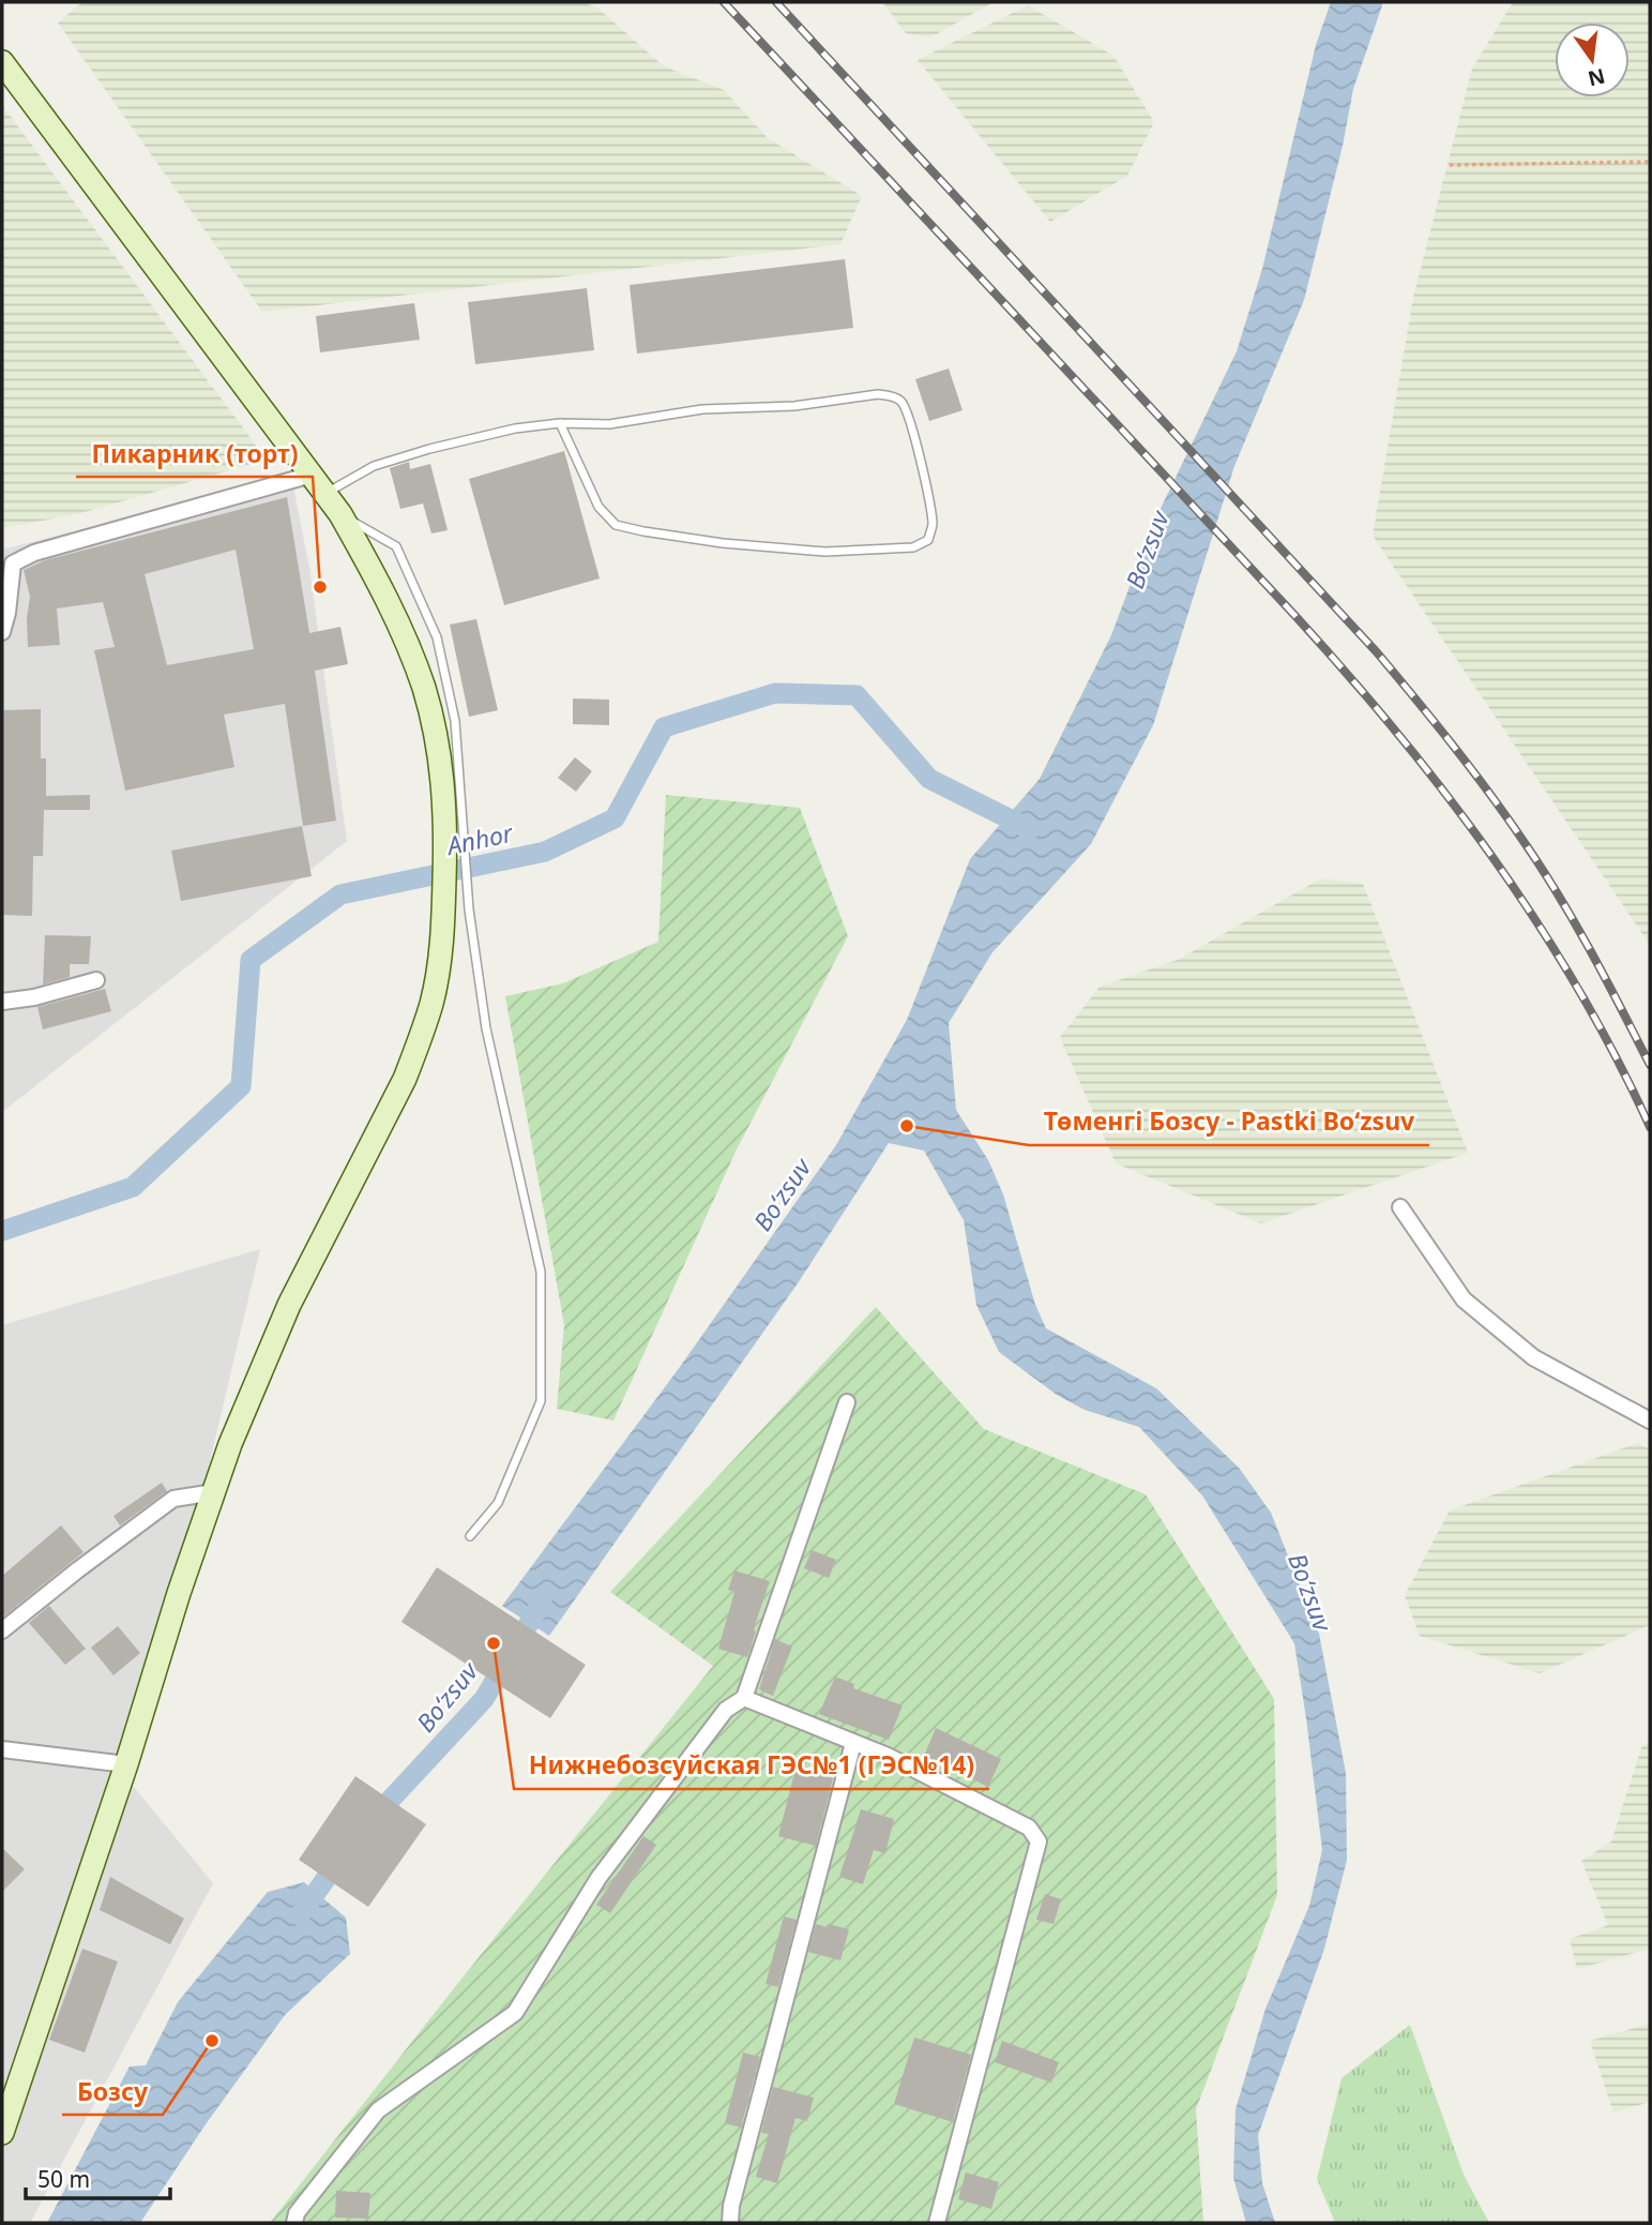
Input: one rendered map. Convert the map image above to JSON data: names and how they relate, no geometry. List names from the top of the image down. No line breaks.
{"water":["Boʻzsuv","Anhor"],"places":["Пикарник (торт)","Төменгі Бозсу - Pastki Boʻzsuv","Нижнебозсуйская ГЭС№1 (ГЭС№14)","Бозсу"],"scale_bar":"50 m","north":"bottom"}
